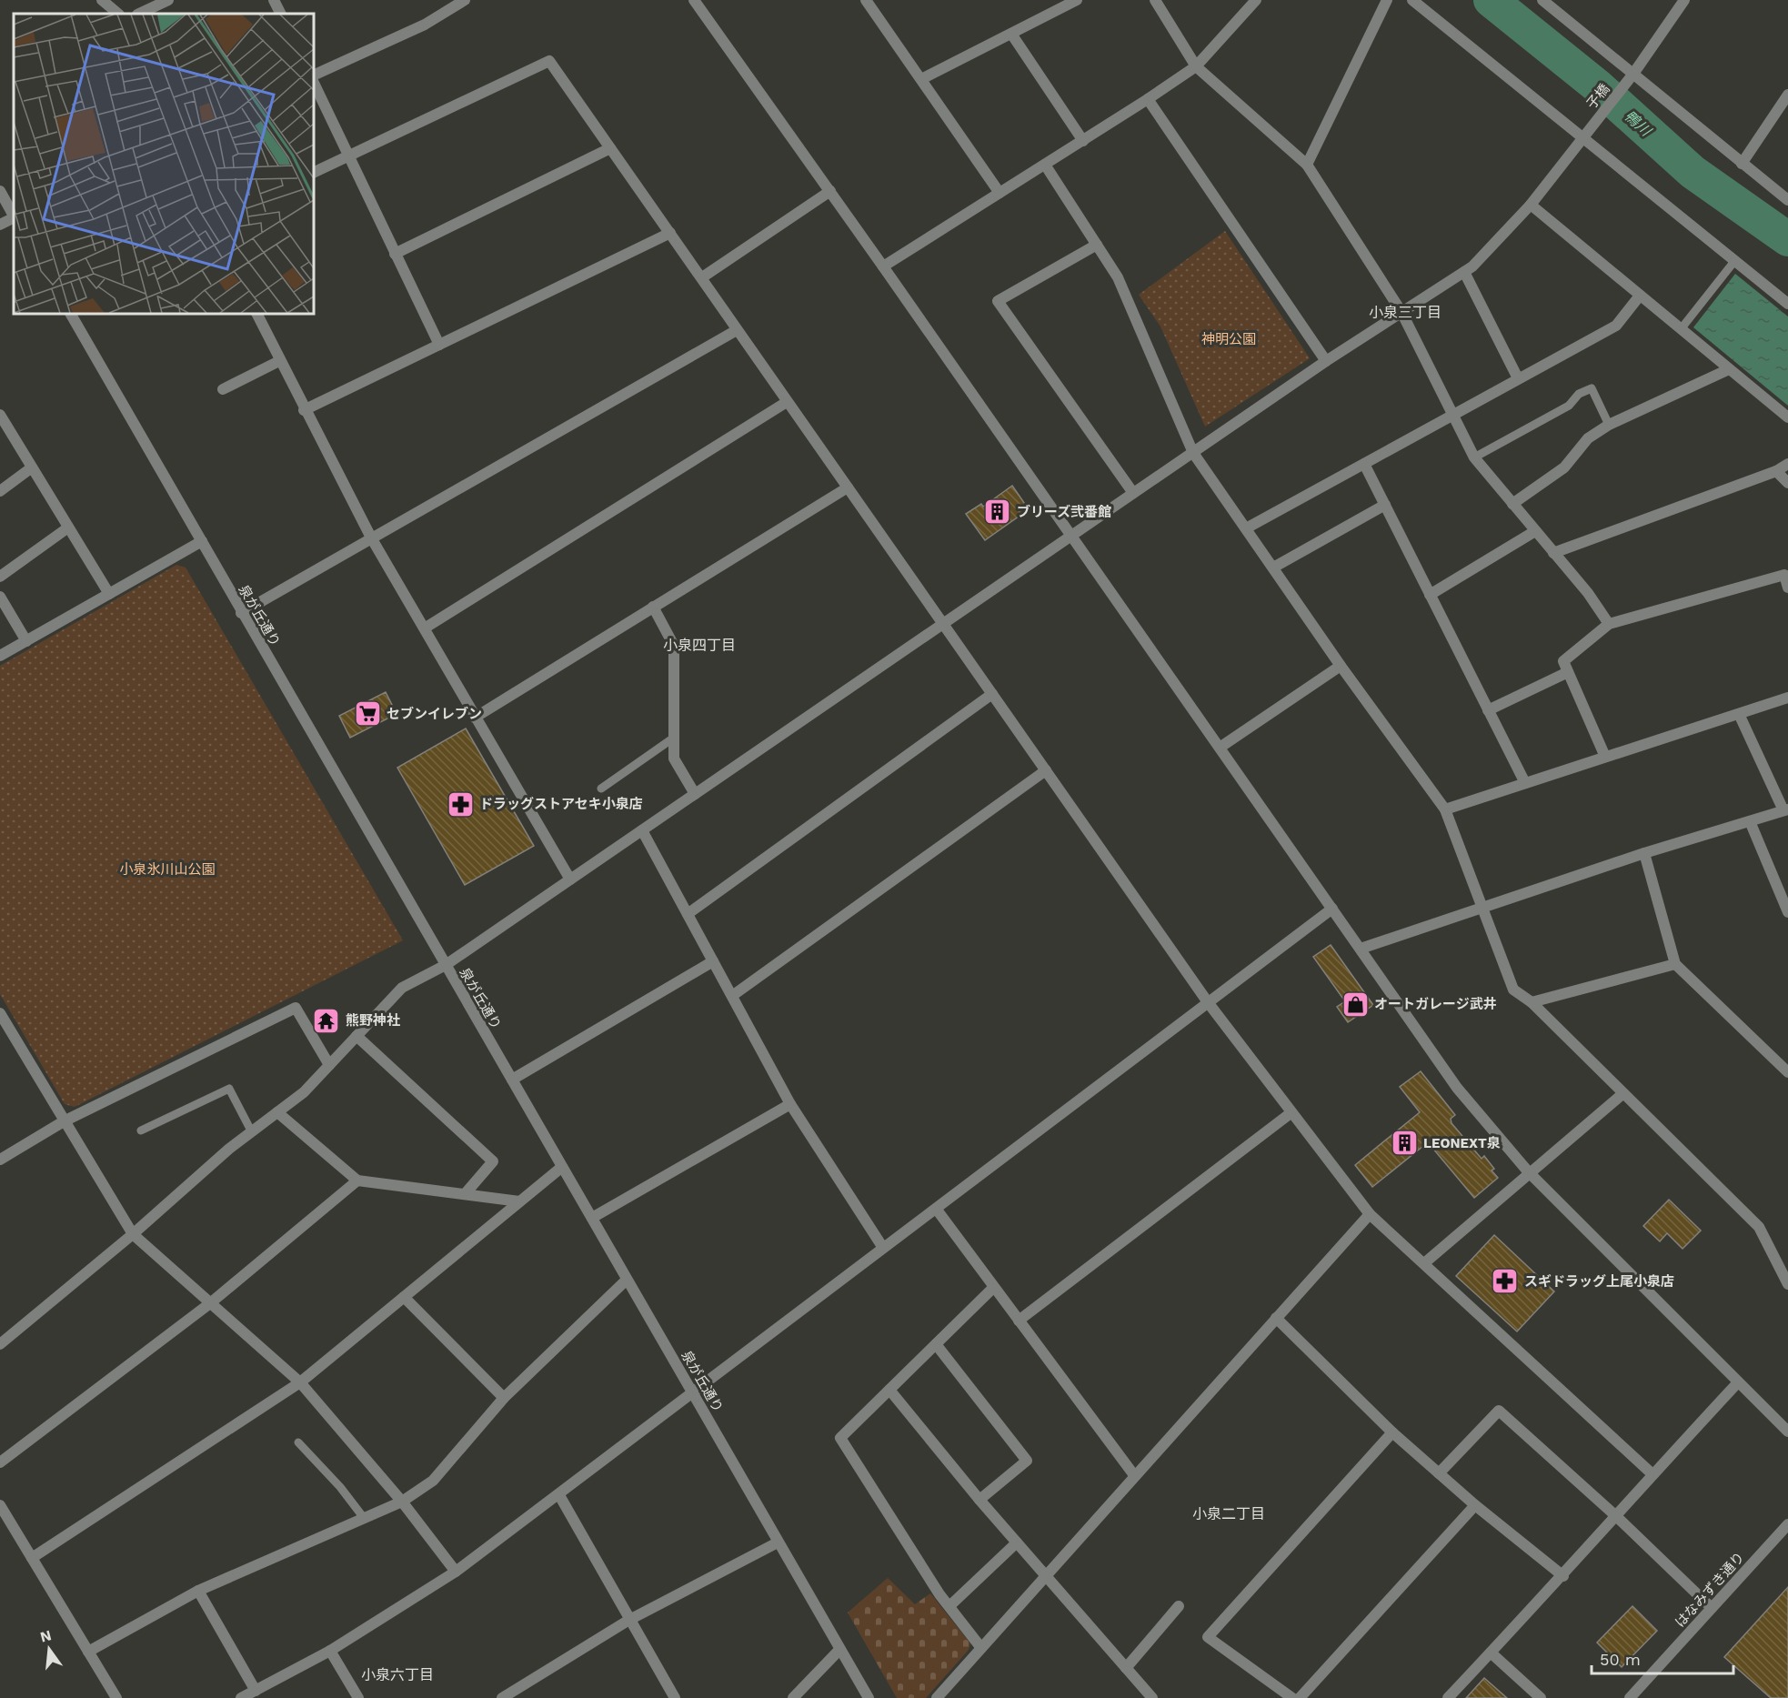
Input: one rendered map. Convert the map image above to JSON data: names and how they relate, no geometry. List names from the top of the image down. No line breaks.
{"streets":{"street":["子橋","泉が丘通り","はなみずき通り"]},"crossings":[["子橋","泉が丘通り"]],"districts":["小泉三丁目","小泉四丁目","小泉二丁目","小泉六丁目"],"water":["鴨川"],"parks":["神明公園","小泉氷川山公園"],"places":{"building":["ブリーズ弐番館","LEONEXT泉"],"supermarket":["セブンイレブン"],"pharmacy":["ドラッグストアセキ小泉店","スギドラッグ上尾小泉店"],"shop":["オートガレージ武井"],"temple":["熊野神社"]},"scale_bar":"50 m","north":"top"}
